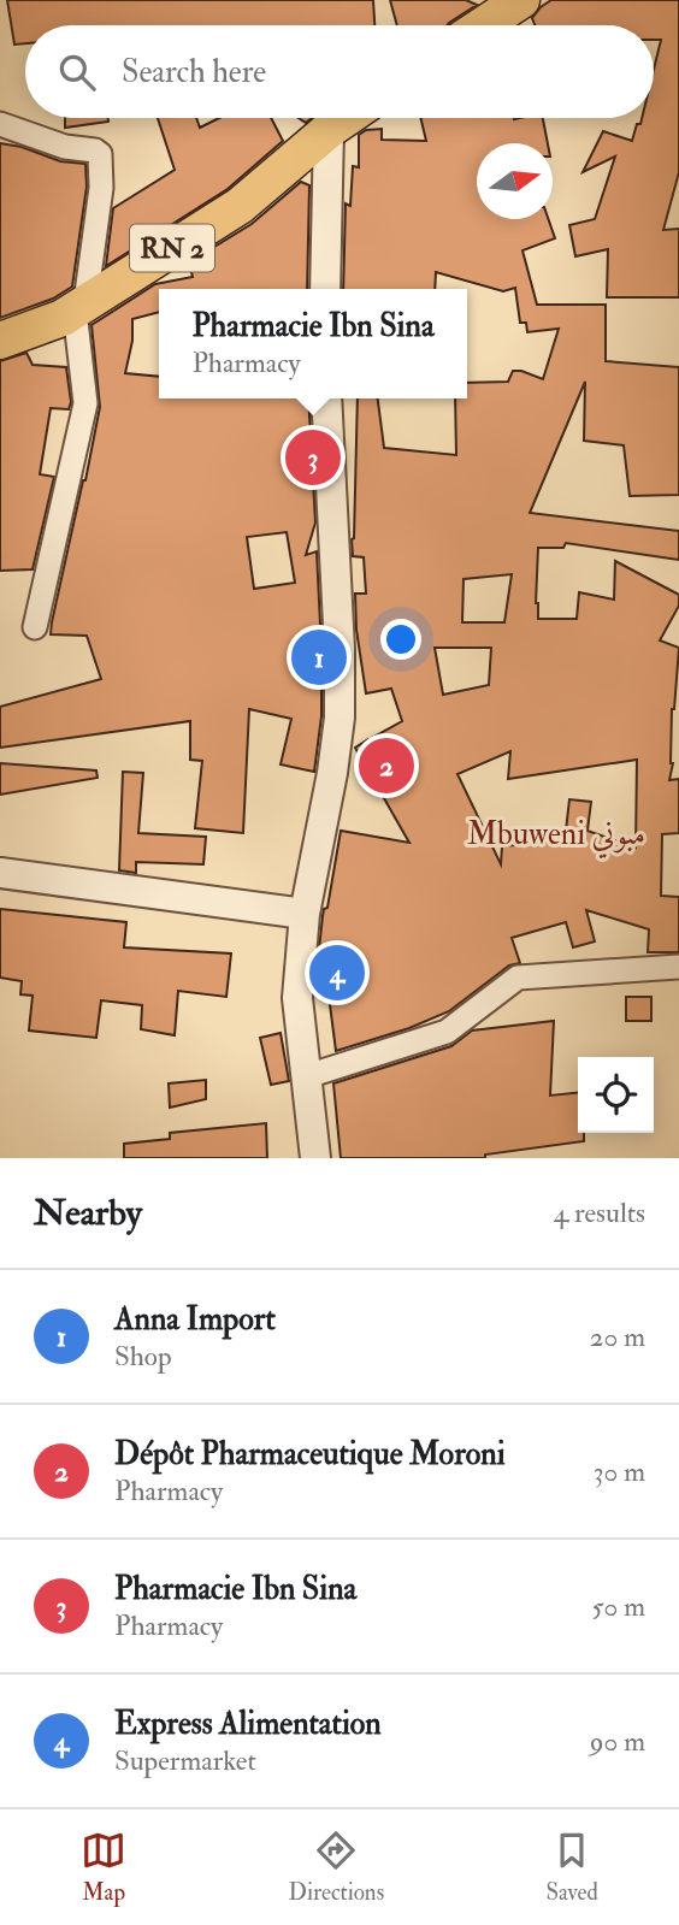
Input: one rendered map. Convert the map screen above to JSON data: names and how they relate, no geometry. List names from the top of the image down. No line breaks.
{"streets":{"main road":["RN 2"]},"districts":["Mbuweni مبوني"],"north":"right","page":{"search":"Search here","popup":["Pharmacie Ibn Sina","Pharmacy"],"pins":["3","1","2","4"],"heading":["Nearby","4 results"],"list":[{"mark":"1","name":"Anna Import","note":"Shop","value":"20 m"},{"mark":"2","name":"Dépôt Pharmaceutique Moroni","note":"Pharmacy","value":"30 m"},{"mark":"3","name":"Pharmacie Ibn Sina","note":"Pharmacy","value":"50 m"},{"mark":"4","name":"Express Alimentation","note":"Supermarket","value":"90 m"}],"nav":["Map","Directions","Saved"]}}
